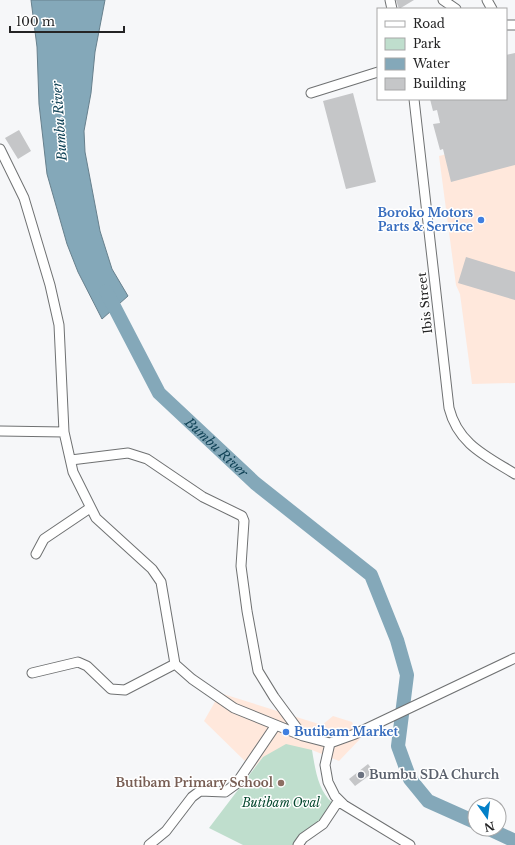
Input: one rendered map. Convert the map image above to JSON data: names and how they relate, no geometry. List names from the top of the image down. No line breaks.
{"streets":{"street":["Ibis Street"]},"water":["Bumbu River"],"parks":["Butibam Oval"],"places":["Boroko Motors Parts & Service","Butibam Market","Bumbu SDA Church","Butibam Primary School"],"legend":["Road","Park","Water","Building"],"scale_bar":"100 m","north":"bottom"}
